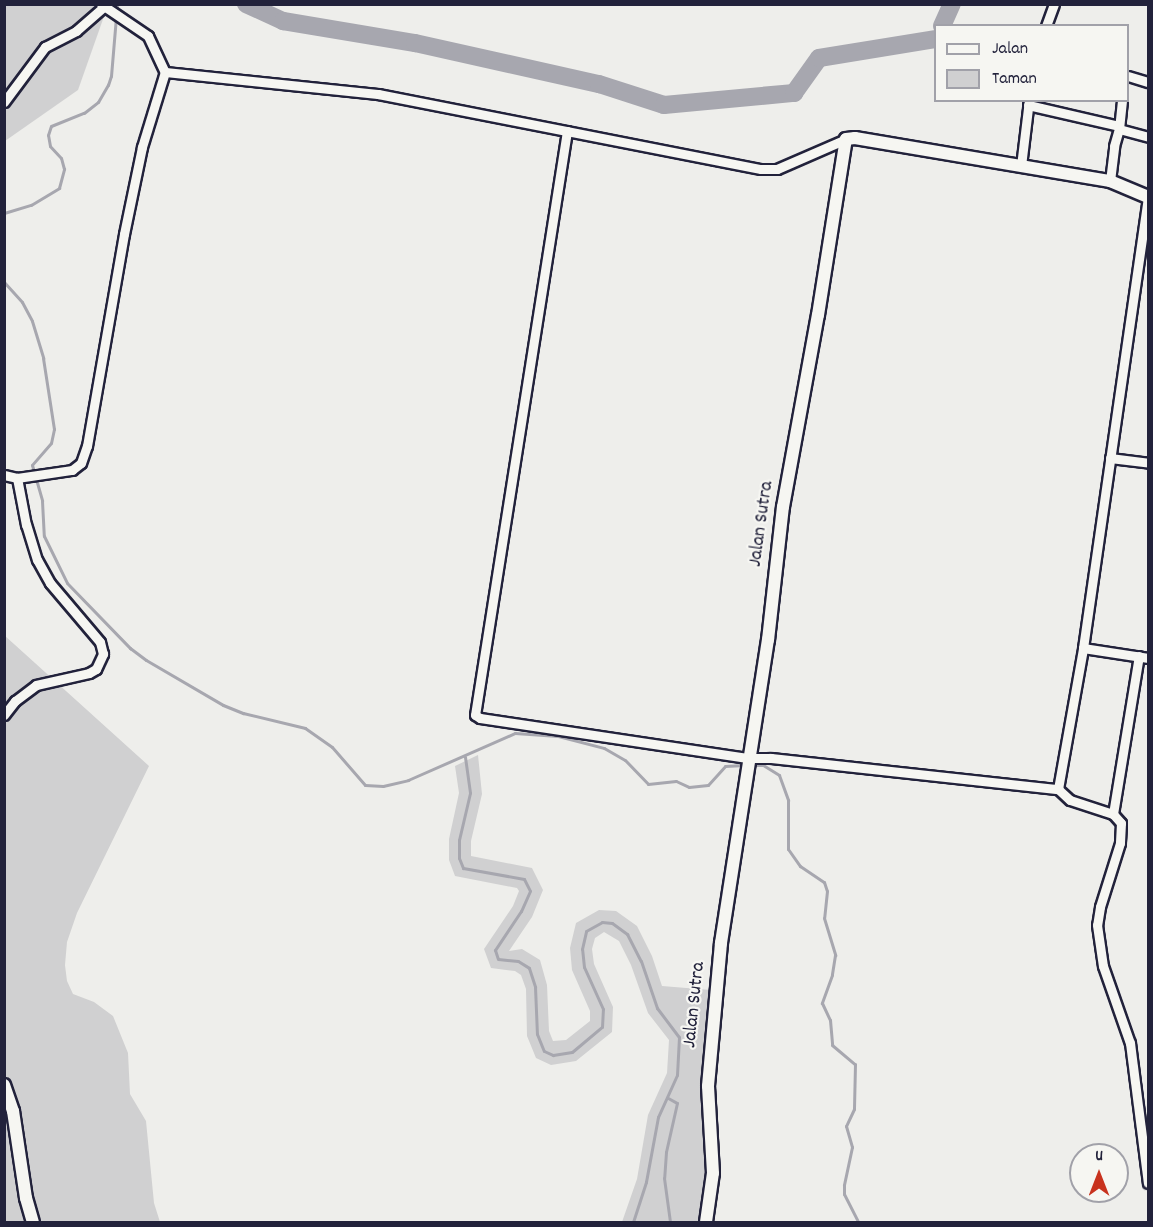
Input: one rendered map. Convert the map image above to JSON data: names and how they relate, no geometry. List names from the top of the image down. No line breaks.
{"streets":{"street":["Jalan Sutra"]},"legend":["Jalan","Taman"],"north":"top"}
